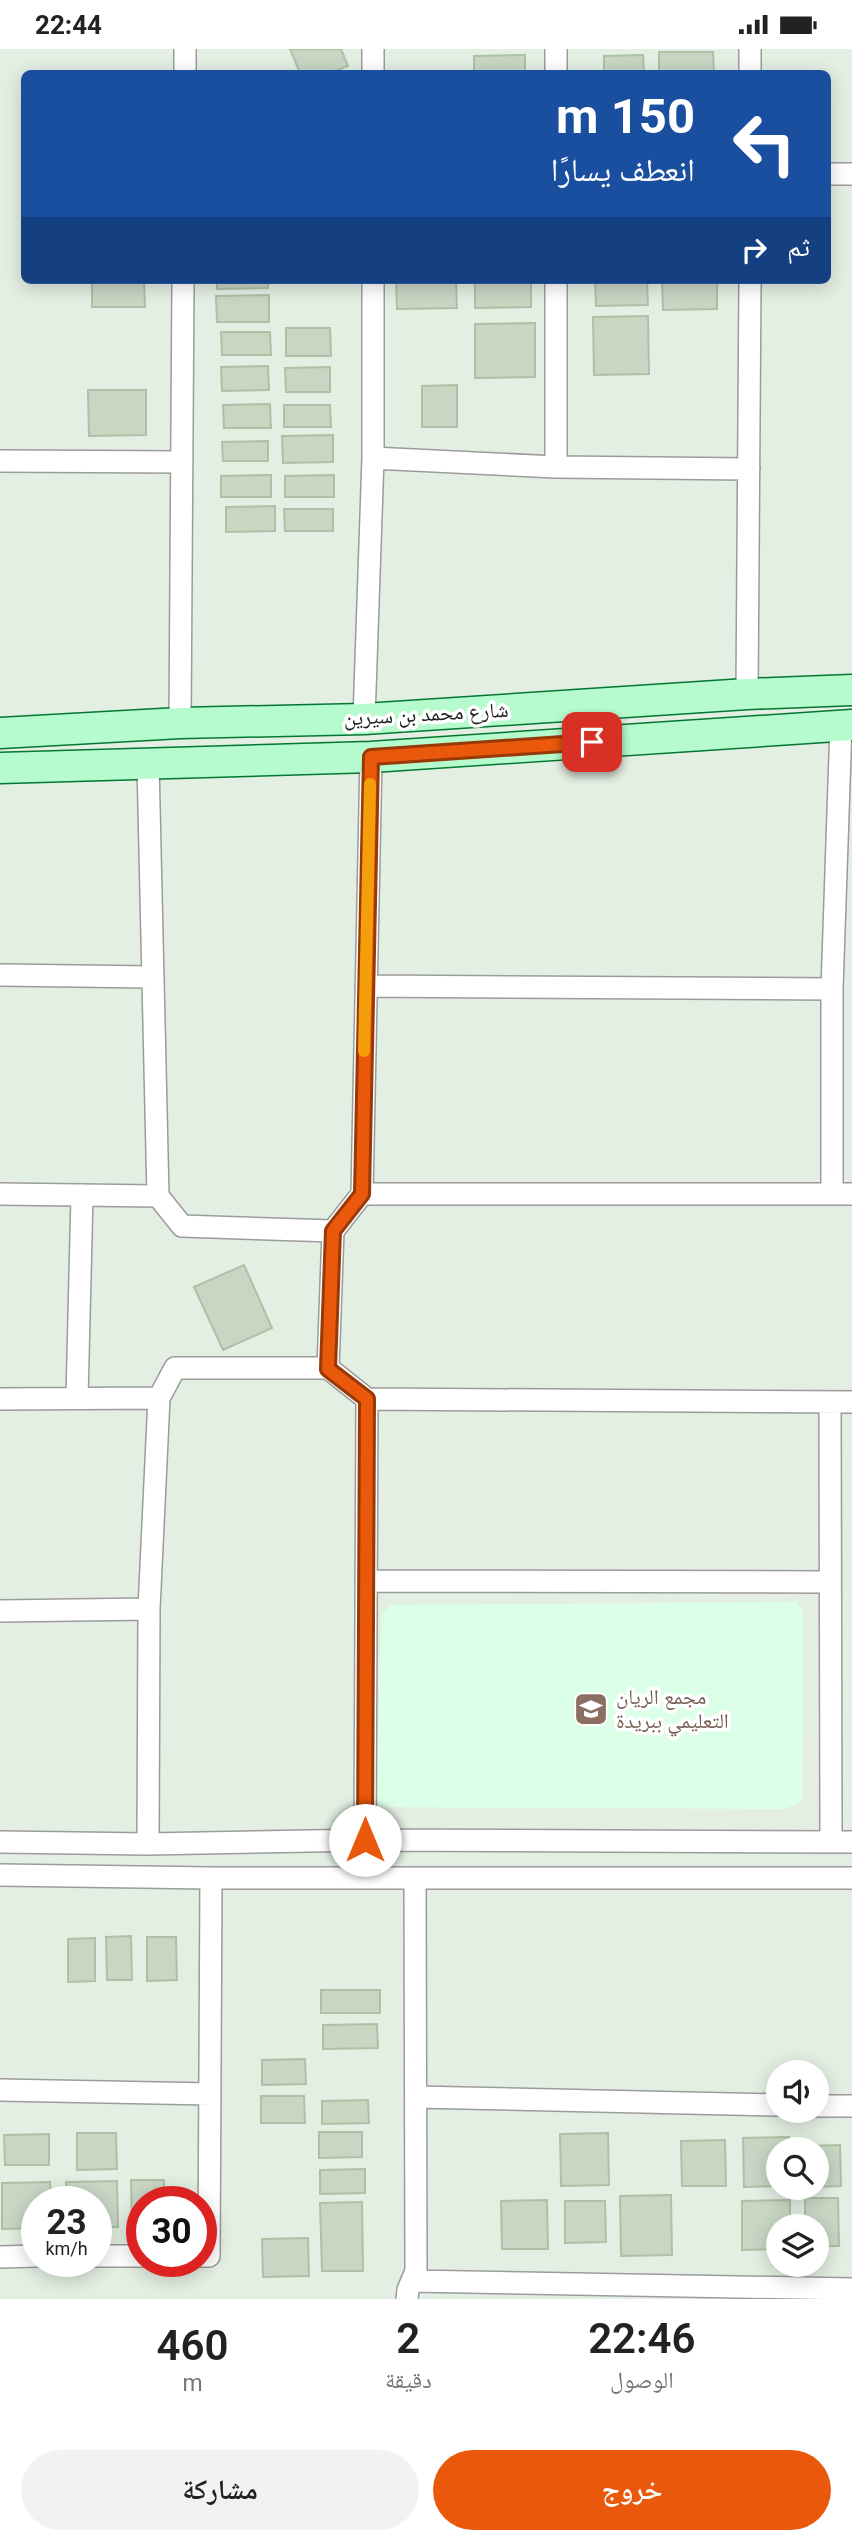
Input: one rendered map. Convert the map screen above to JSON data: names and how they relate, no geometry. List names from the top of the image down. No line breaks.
{"streets":{"street":["شارع محمد بن سيرين"]},"places":{"school or university":["مجمع الريان التعليمي ببريدة"]},"page":{"status":"22:44","turn":["150 m","انعطف يسارًا"],"then":"ثم","speed":"23 km/h","limit":"30","eta":["22:46","الوصول","2","دقيقة","460","m"],"buttons":["خروج","مشاركة"]}}
